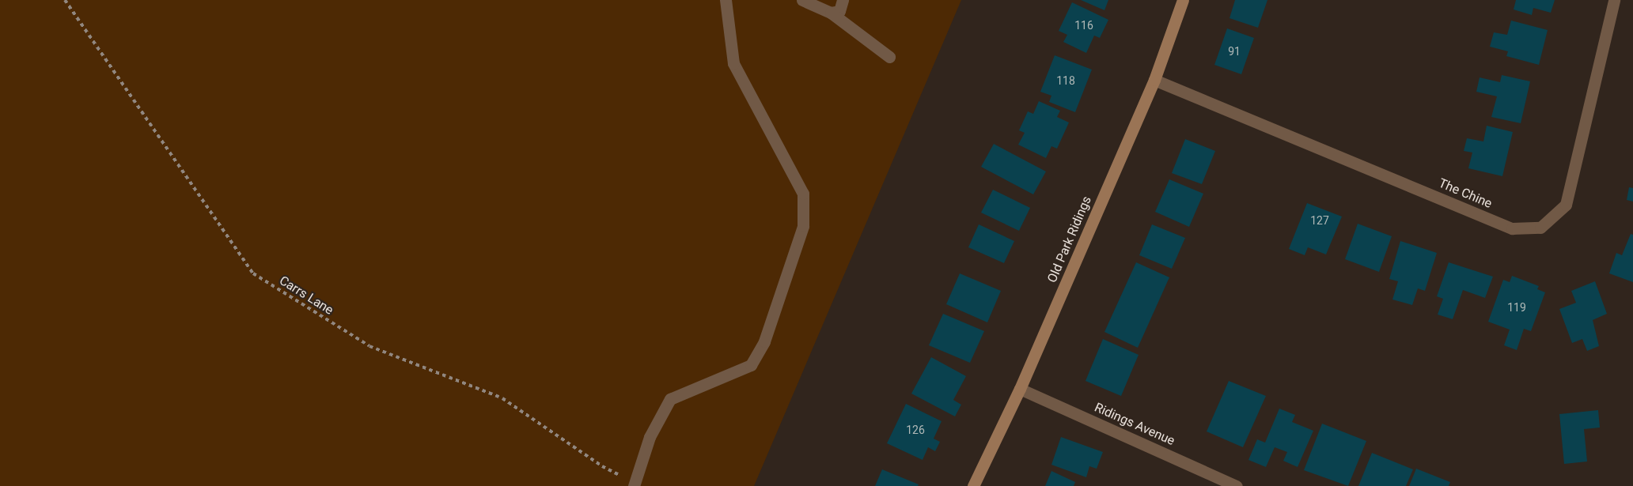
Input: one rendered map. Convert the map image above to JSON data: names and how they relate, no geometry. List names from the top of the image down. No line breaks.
{"streets":{"street":["The Chine","Old Park Ridings","Ridings Avenue"],"path":["Carrs Lane"]},"crossings":[["The Chine","Old Park Ridings"],["Old Park Ridings","Ridings Avenue"]],"house_numbers":["116","91","118","127","119","126"]}
